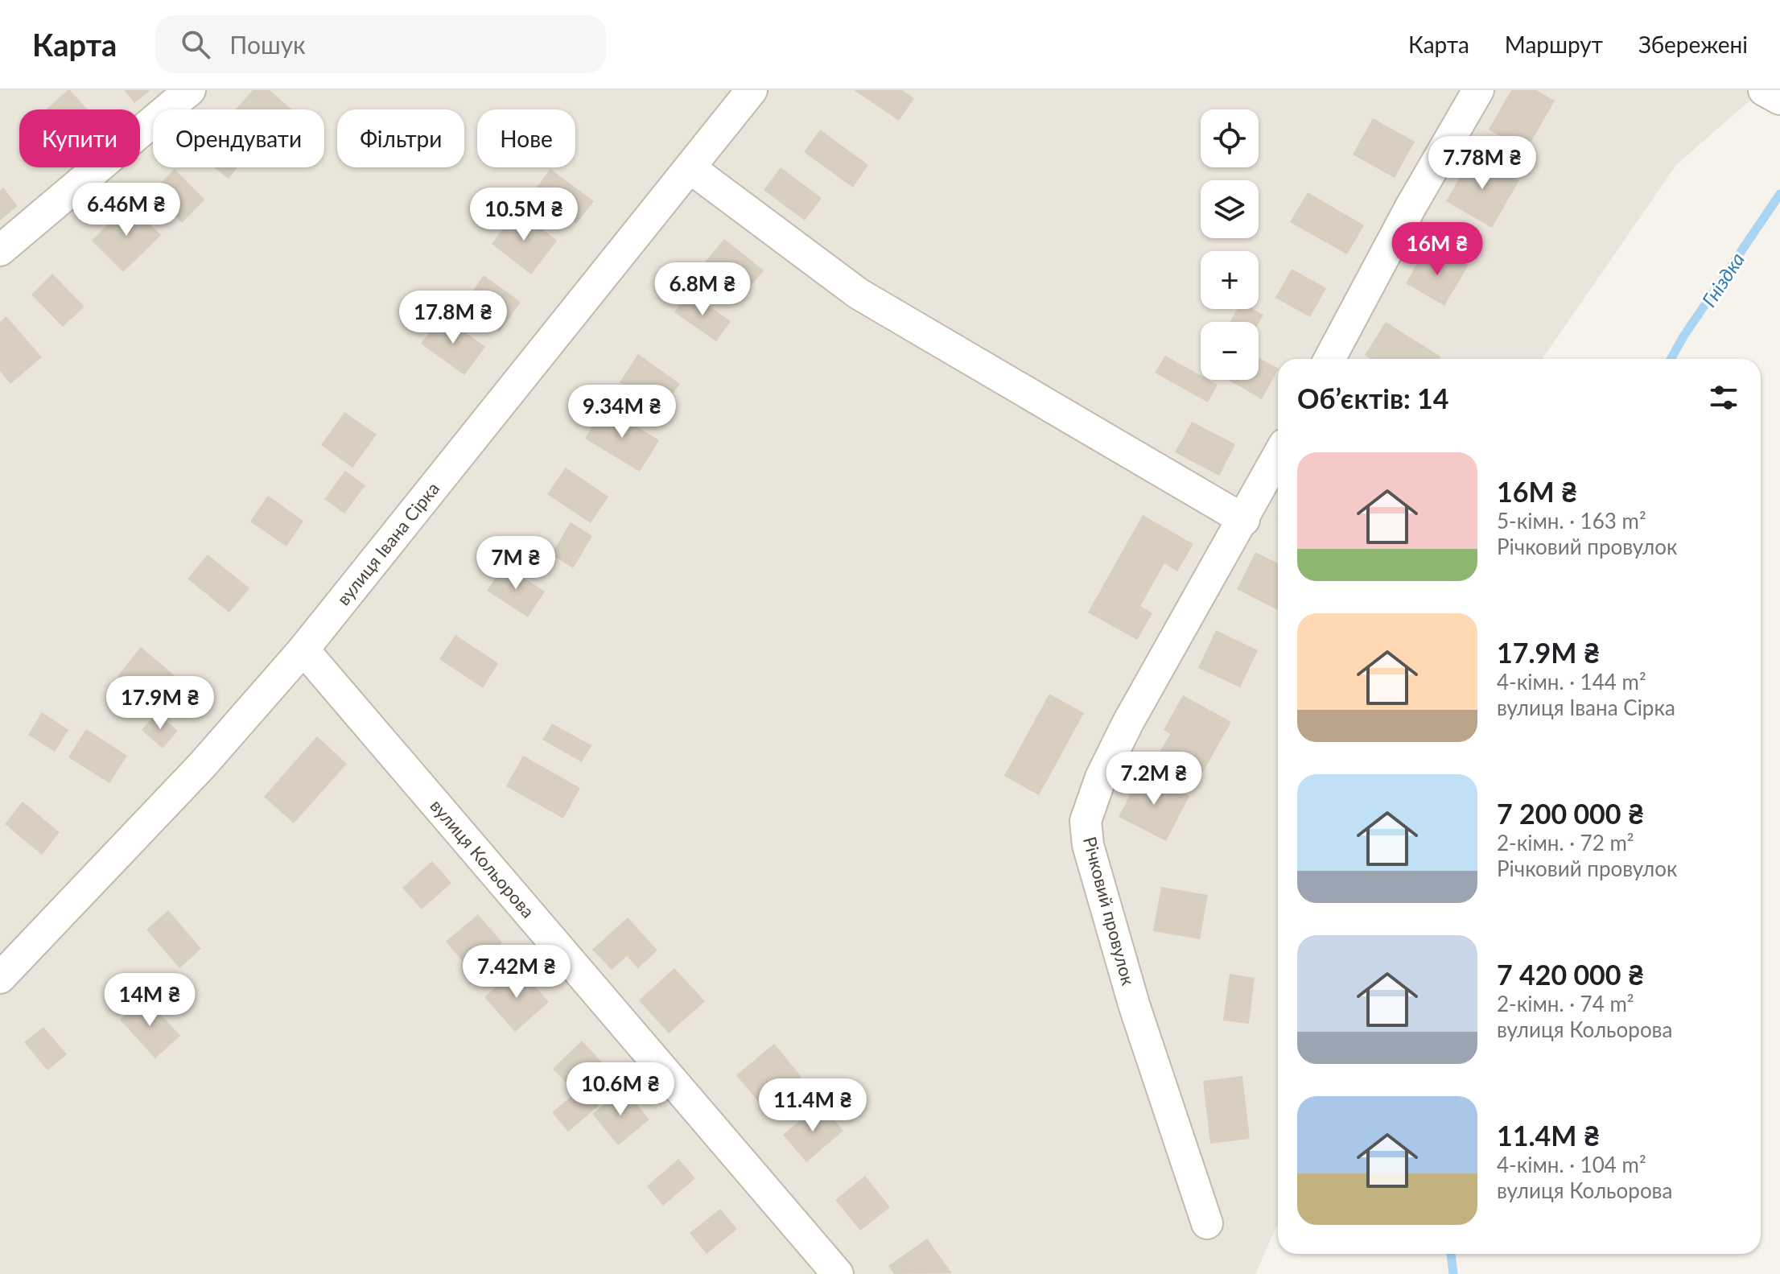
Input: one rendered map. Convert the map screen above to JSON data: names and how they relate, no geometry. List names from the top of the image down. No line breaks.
{"streets":{"street":["вулиця Івана Сірка","вулиця Кольорова","Річковий провулок"]},"crossings":[["вулиця Івана Сірка","вулиця Кольорова"]],"water":["Гніздка"],"page":{"header":"Карта","search":"Пошук","nav":["Карта","Маршрут","Збережені"],"map_buttons":["+","−"],"chip":["Купити","Орендувати","Фільтри","Нове"],"price":["7.78M ₴","6.46M ₴","10.5M ₴","16M ₴","6.8M ₴","17.8M ₴","9.34M ₴","7M ₴","17.9M ₴","7.2M ₴","7.42M ₴","14M ₴","10.6M ₴","11.4M ₴"],"heading":"Об’єктів: 14","list":[{"name":"16M ₴","note":"5-кімн. · 163 m² · Річковий провулок"},{"name":"17.9M ₴","note":"4-кімн. · 144 m² · вулиця Івана Сірка"},{"name":"7 200 000 ₴","note":"2-кімн. · 72 m² · Річковий провулок"},{"name":"7 420 000 ₴","note":"2-кімн. · 74 m² · вулиця Кольорова"},{"name":"11.4M ₴","note":"4-кімн. · 104 m² · вулиця Кольорова"}]}}
